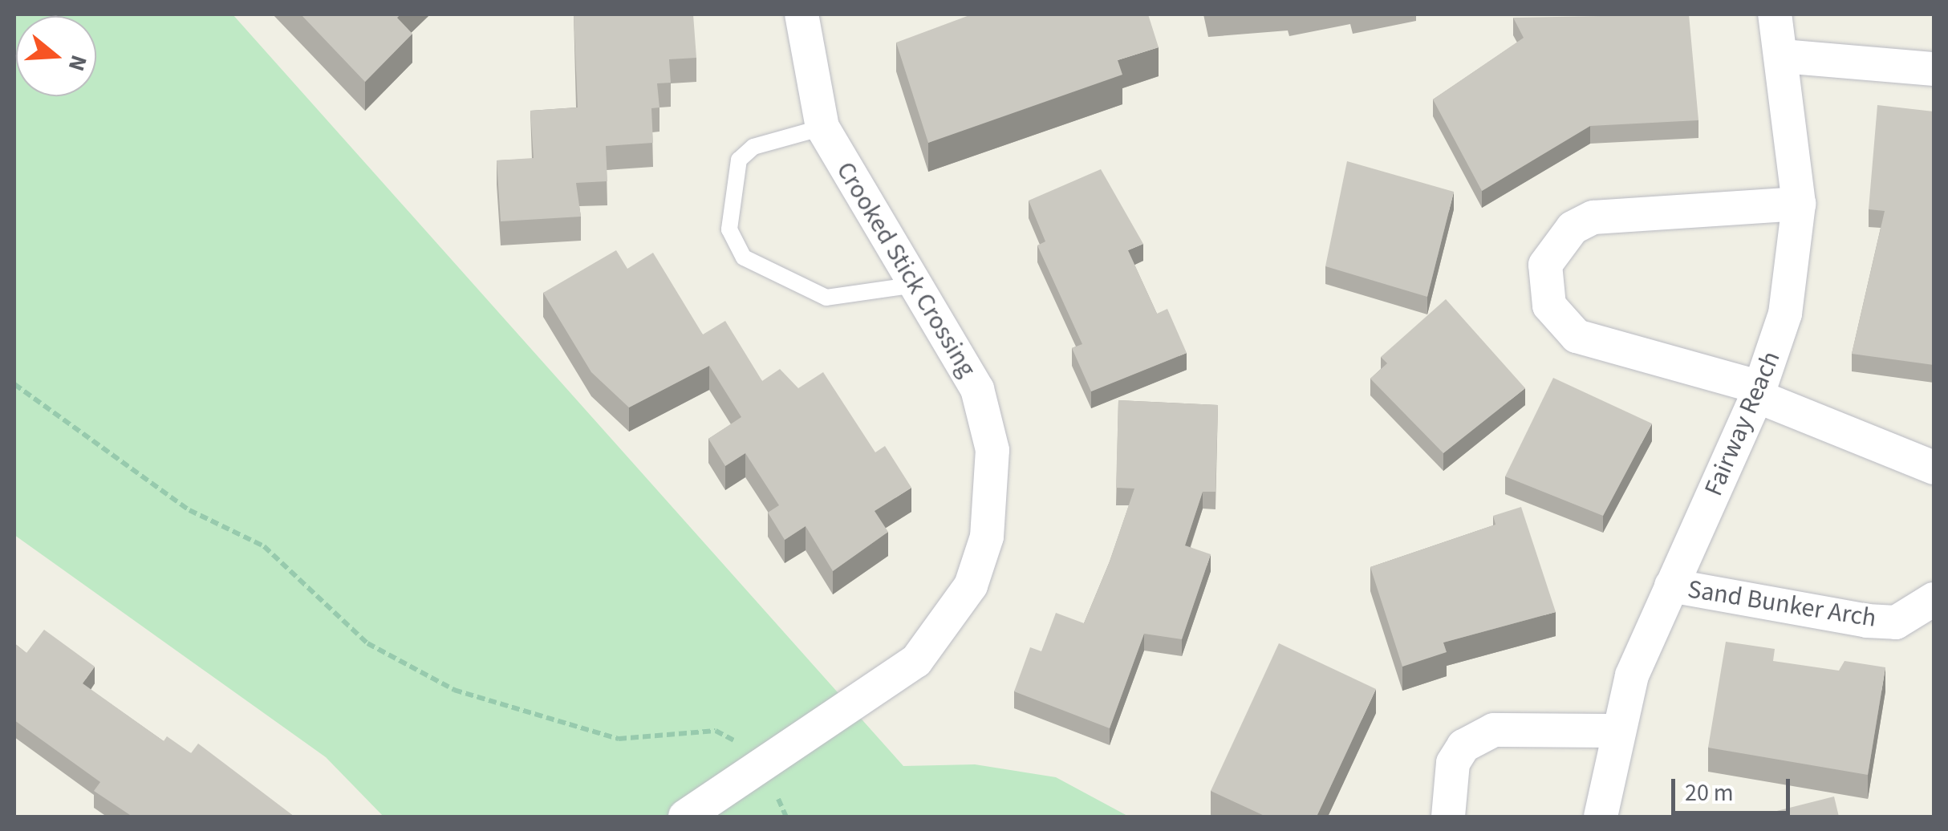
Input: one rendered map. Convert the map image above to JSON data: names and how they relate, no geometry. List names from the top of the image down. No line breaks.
{"streets":{"street":["Crooked Stick Crossing","Fairway Reach","Sand Bunker Arch"]},"crossings":[["Fairway Reach","Sand Bunker Arch"]],"scale_bar":"20 m","north":"right"}
